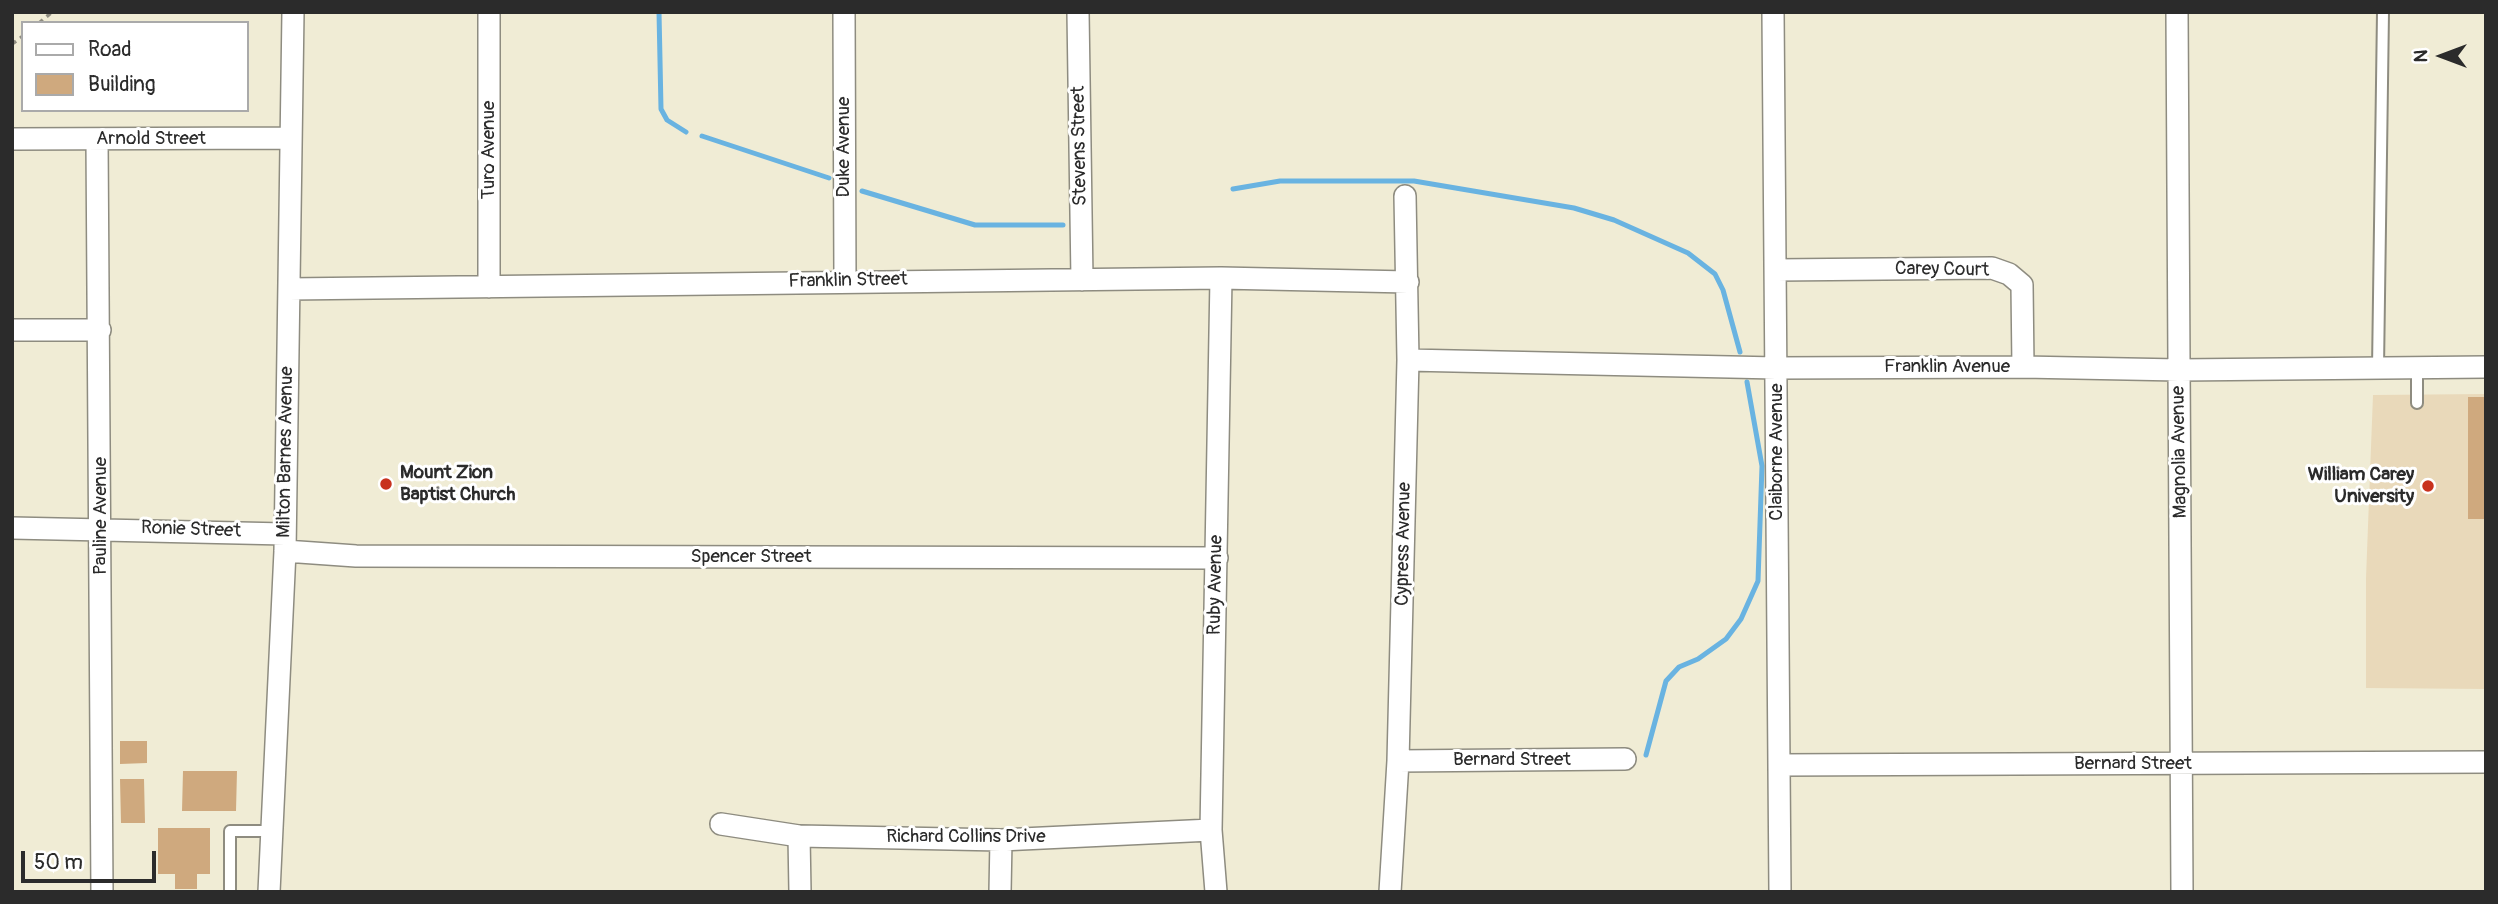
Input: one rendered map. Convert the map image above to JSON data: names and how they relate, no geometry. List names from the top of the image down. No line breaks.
{"streets":{"street":["Arnold Street","Stevens Street","Duke Avenue","Turo Avenue","Carey Court","Franklin Street","Franklin Avenue","Milton Barnes Avenue","Claiborne Avenue","Magnolia Avenue","Pauline Avenue","Ronie Street","Cypress Avenue","Spencer Street","Ruby Avenue","Bernard Street","Richard Collins Drive"]},"crossings":[["Arnold Street","Milton Barnes Avenue"],["Arnold Street","Pauline Avenue"],["Stevens Street","Franklin Street"],["Duke Avenue","Franklin Street"],["Turo Avenue","Franklin Street"],["Carey Court","Franklin Avenue"],["Carey Court","Claiborne Avenue"],["Franklin Street","Milton Barnes Avenue"],["Franklin Street","Cypress Avenue"],["Franklin Street","Ruby Avenue"],["Franklin Avenue","Claiborne Avenue"],["Franklin Avenue","Magnolia Avenue"],["Franklin Avenue","Cypress Avenue"],["Milton Barnes Avenue","Ronie Street"],["Milton Barnes Avenue","Spencer Street"],["Claiborne Avenue","Bernard Street"],["Magnolia Avenue","Bernard Street"],["Pauline Avenue","Ronie Street"],["Ronie Street","Spencer Street"],["Cypress Avenue","Bernard Street"],["Spencer Street","Ruby Avenue"],["Ruby Avenue","Richard Collins Drive"]],"places":["Mount Zion Baptist Church","William Carey University"],"legend":["Road","Building"],"scale_bar":"50 m","north":"left"}
